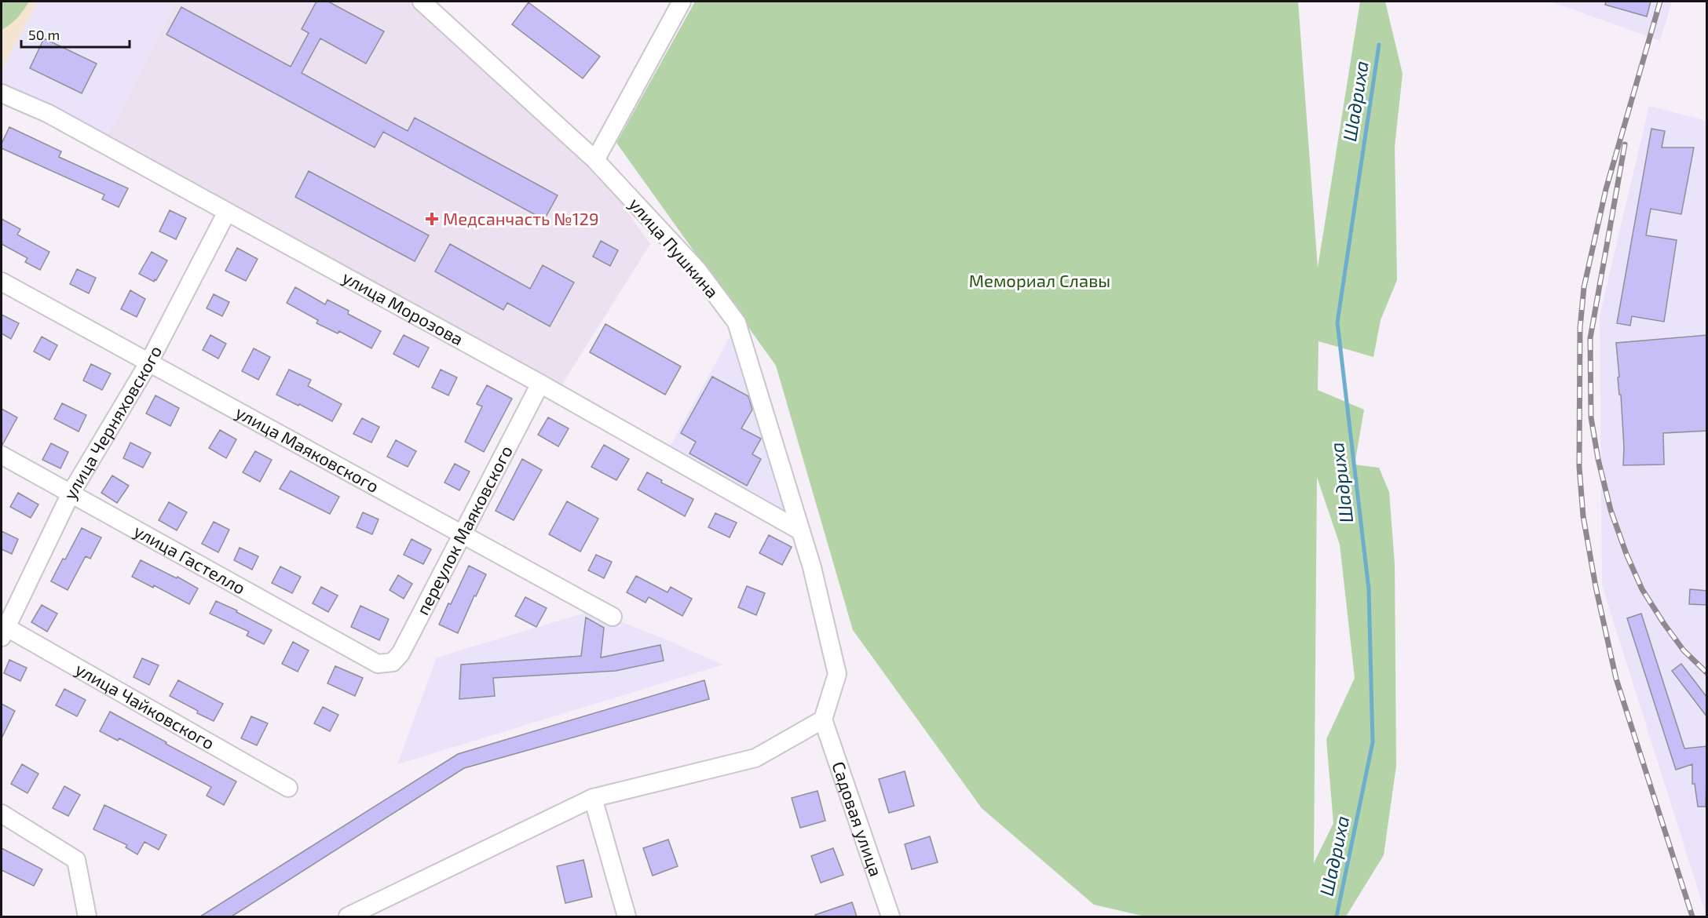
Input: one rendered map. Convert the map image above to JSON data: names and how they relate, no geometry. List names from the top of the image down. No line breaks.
{"streets":{"street":["улица Пушкина","улица Морозова","улица Черняховского","улица Маяковского","переулок Маяковского","улица Гастелло","улица Чайковского","Садовая улица"]},"crossings":[["улица Пушкина","улица Морозова"],["улица Пушкина","Садовая улица"],["улица Морозова","улица Черняховского"],["улица Морозова","переулок Маяковского"],["улица Черняховского","улица Маяковского"],["улица Черняховского","улица Гастелло"],["улица Черняховского","улица Чайковского"],["улица Маяковского","переулок Маяковского"],["переулок Маяковского","улица Гастелло"]],"water":["Шадриха"],"parks":["Мемориал Славы"],"places":{"health":["Медсанчасть №129"]},"scale_bar":"50 m"}
